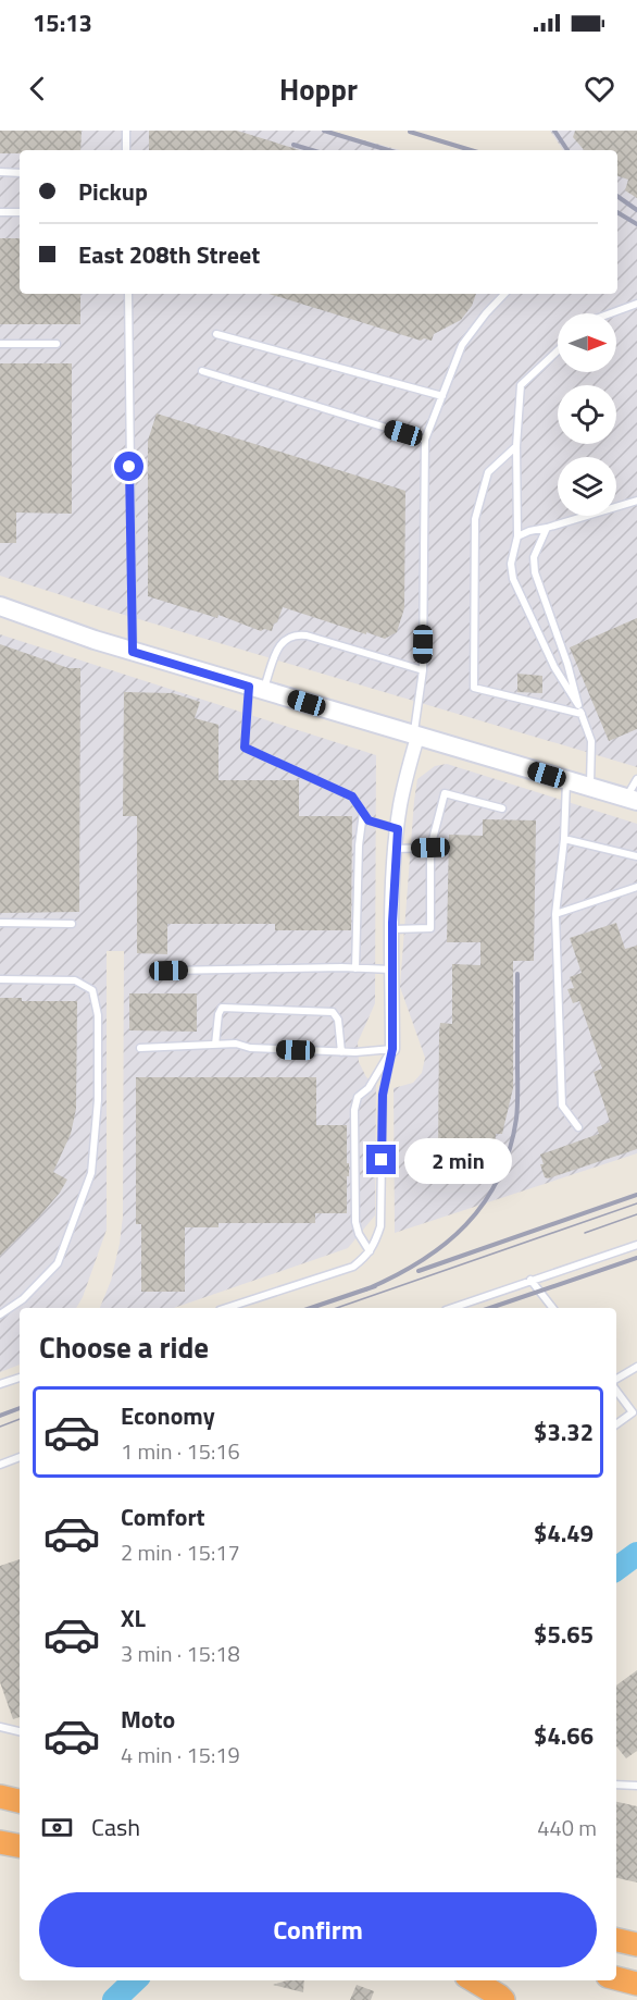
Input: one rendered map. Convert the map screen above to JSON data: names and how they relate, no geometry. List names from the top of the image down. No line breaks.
{"north":"right","page":{"status":"15:13","header":"Hoppr","banner":["Pickup","East 208th Street"],"bubble":"2 min","heading":"Choose a ride","list":[{"name":"Economy","note":"1 min · 15:16","value":"$3.32"},{"name":"Comfort","note":"2 min · 15:17","value":"$4.49"},{"name":"XL","note":"3 min · 15:18","value":"$5.65"},{"name":"Moto","note":"4 min · 15:19","value":"$4.66"}],"pay":["Cash","440 m"],"buttons":"Confirm"}}
